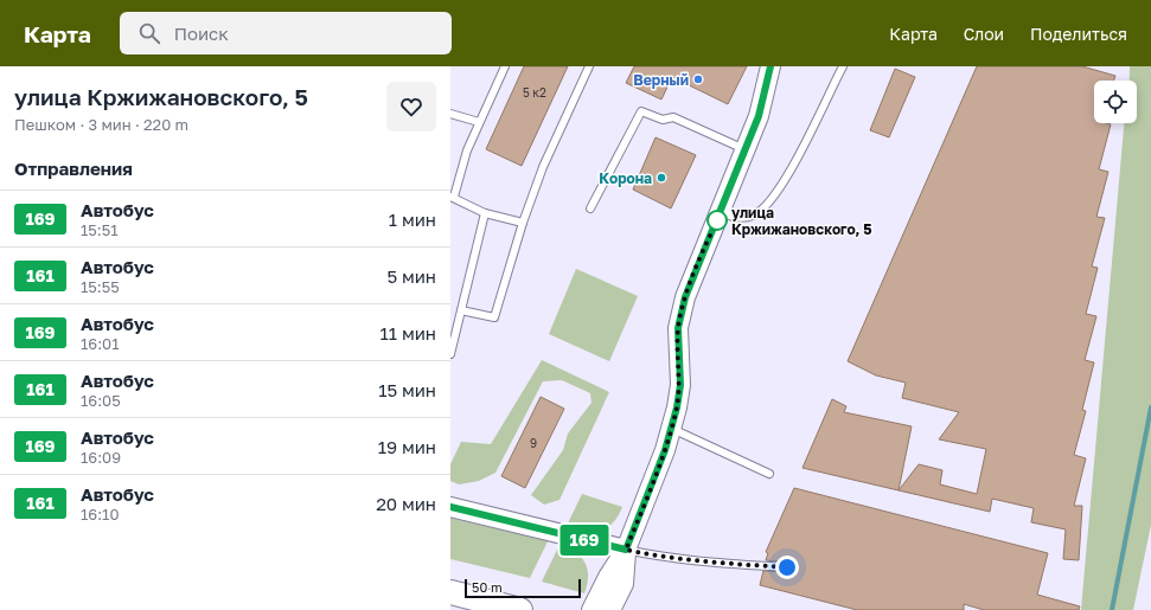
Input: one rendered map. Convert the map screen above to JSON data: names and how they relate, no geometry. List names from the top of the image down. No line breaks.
{"places":["Верный","Корона","улица Кржижановского, 5"],"lines":["bus line 169"],"house_numbers":["5 к2","9"],"scale_bar":"50 m","page":{"header":"Карта","search":"Поиск","nav":["Карта","Слои","Поделиться"],"heading":[["улица Кржижановского, 5","Пешком · 3 мин · 220 m"],"Отправления"],"on_map":"169","list":[{"mark":"169","name":"Автобус","note":"15:51","value":"1 мин"},{"mark":"161","name":"Автобус","note":"15:55","value":"5 мин"},{"mark":"169","name":"Автобус","note":"16:01","value":"11 мин"},{"mark":"161","name":"Автобус","note":"16:05","value":"15 мин"},{"mark":"169","name":"Автобус","note":"16:09","value":"19 мин"},{"mark":"161","name":"Автобус","note":"16:10","value":"20 мин"}],"scale":"50 m"}}
